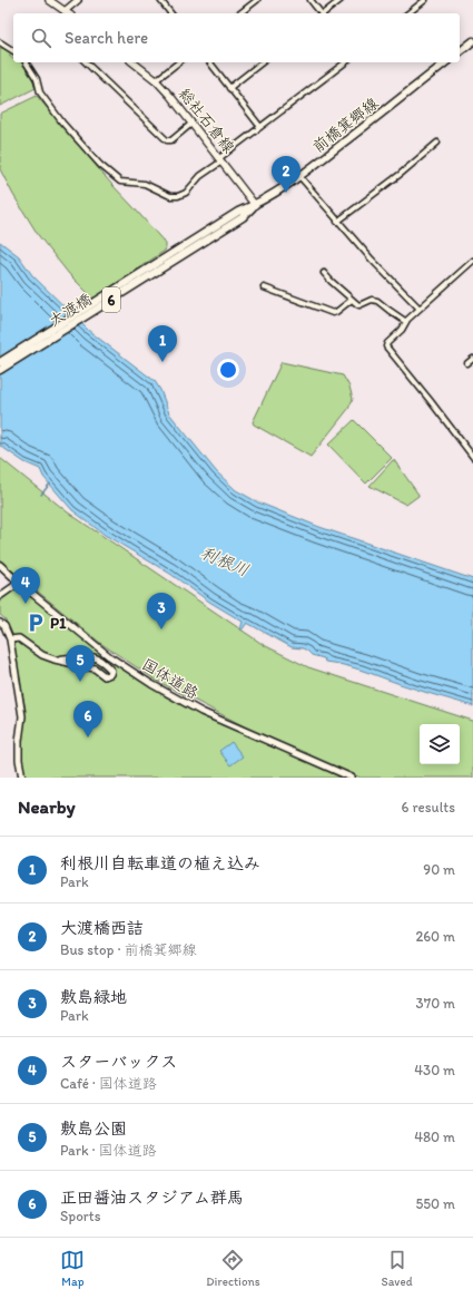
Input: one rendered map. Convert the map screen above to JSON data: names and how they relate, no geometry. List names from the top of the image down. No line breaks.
{"streets":{"main road":["総社石倉線","前橋箕郷線","6","大渡橋"],"street":["国体道路"]},"crossings":[["総社石倉線","前橋箕郷線"],["前橋箕郷線","大渡橋"]],"water":["利根川"],"places":{"parking":["P1"]},"page":{"search":"Search here","pins":["2","1","4","3","5","6"],"heading":["Nearby","6 results"],"list":[{"mark":"1","name":"利根川自転車道の植え込み","note":"Park","value":"90 m"},{"mark":"2","name":"大渡橋西詰","note":"Bus stop · 前橋箕郷線","value":"260 m"},{"mark":"3","name":"敷島緑地","note":"Park","value":"370 m"},{"mark":"4","name":"スターバックス","note":"Café · 国体道路","value":"430 m"},{"mark":"5","name":"敷島公園","note":"Park · 国体道路","value":"480 m"},{"mark":"6","name":"正田醤油スタジアム群馬","note":"Sports","value":"550 m"}],"nav":["Map","Directions","Saved"]}}
